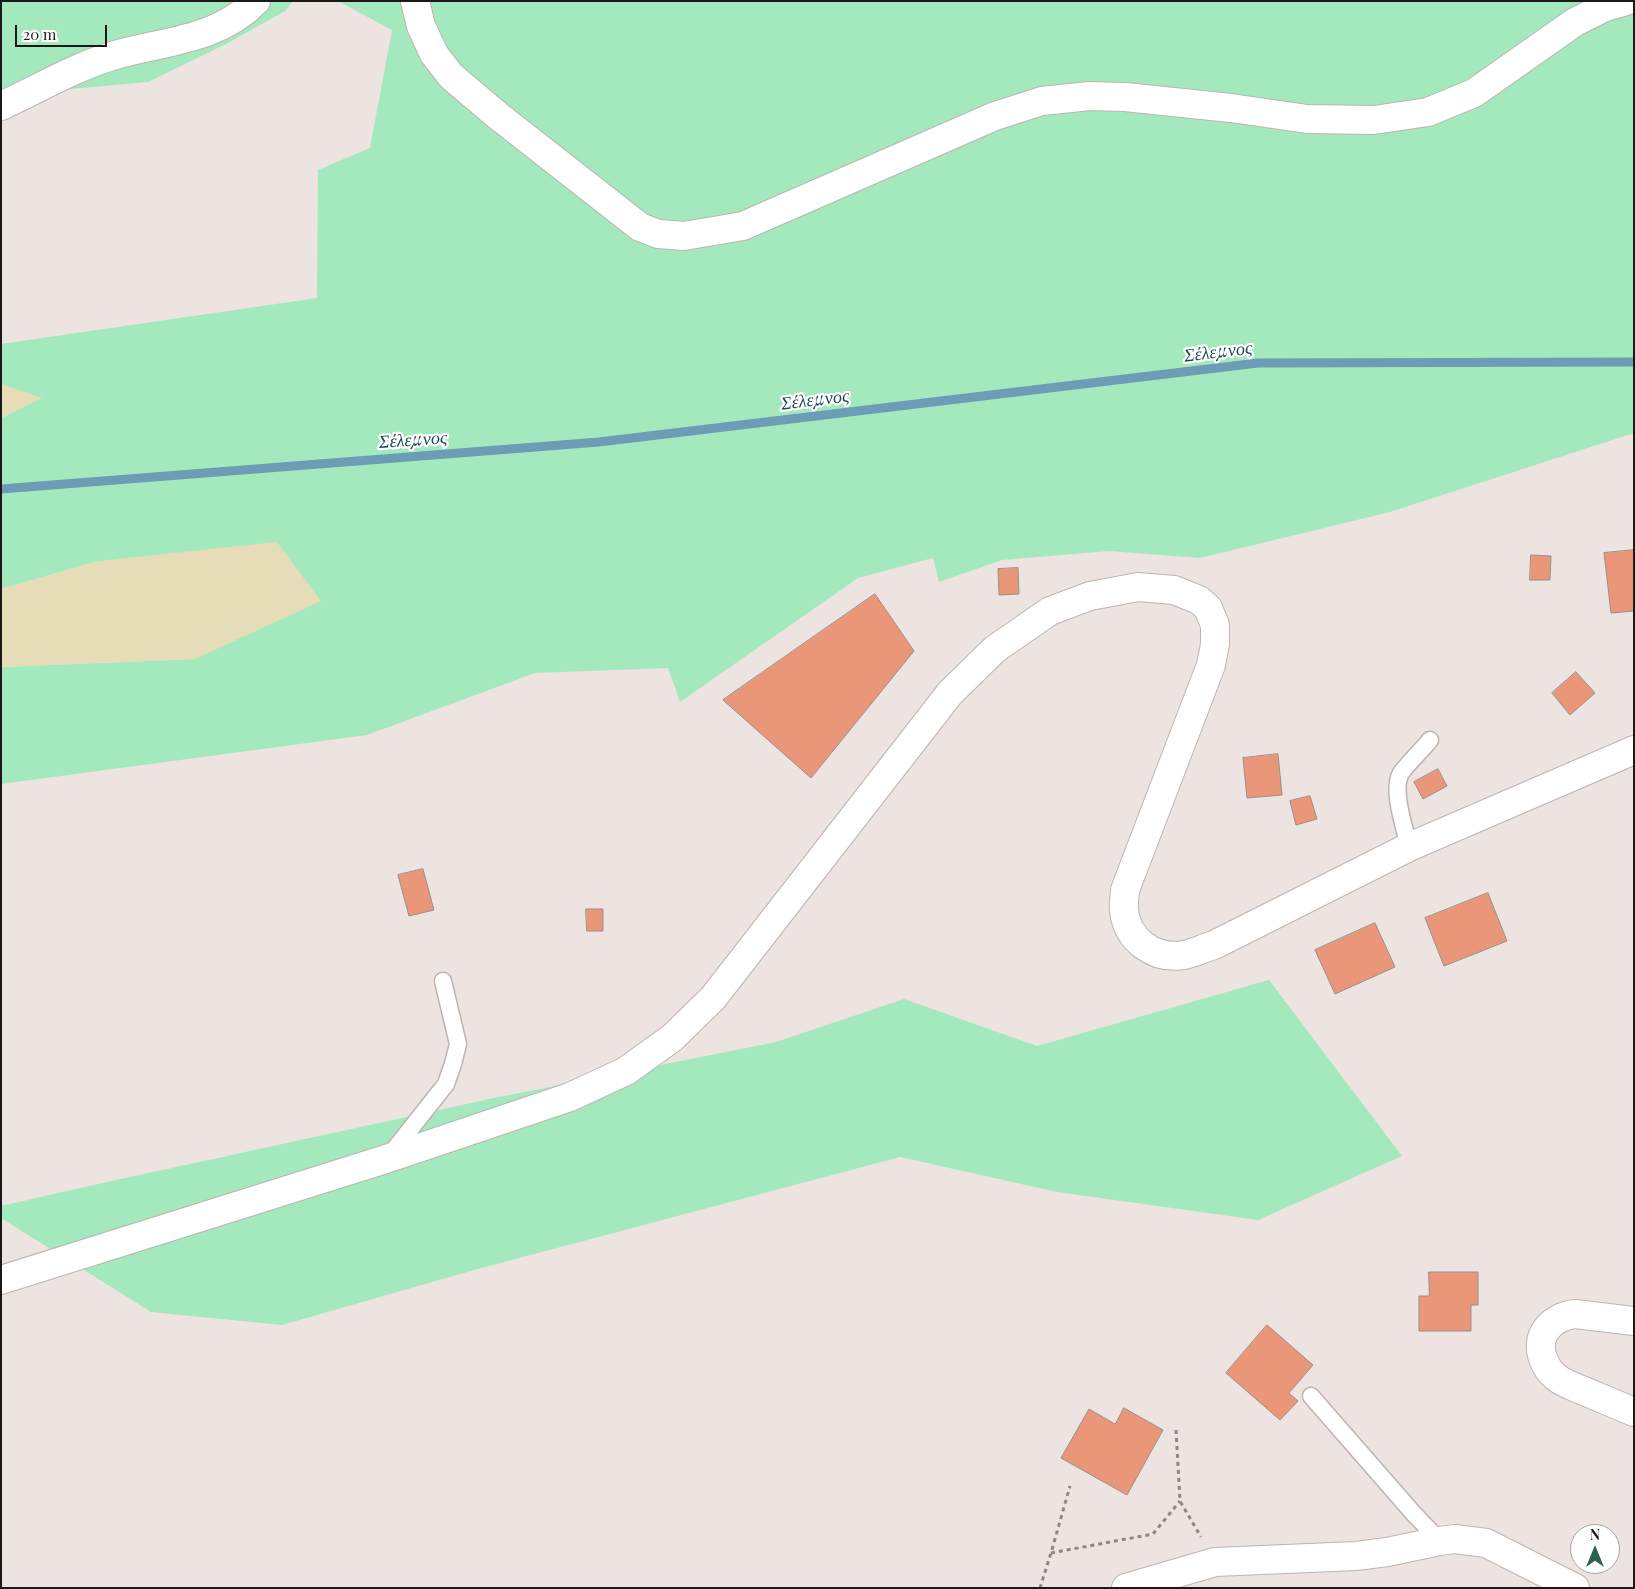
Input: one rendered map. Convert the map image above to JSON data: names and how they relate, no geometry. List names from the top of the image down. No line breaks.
{"water":["Σέλεμνος"],"scale_bar":"20 m","north":"top"}
